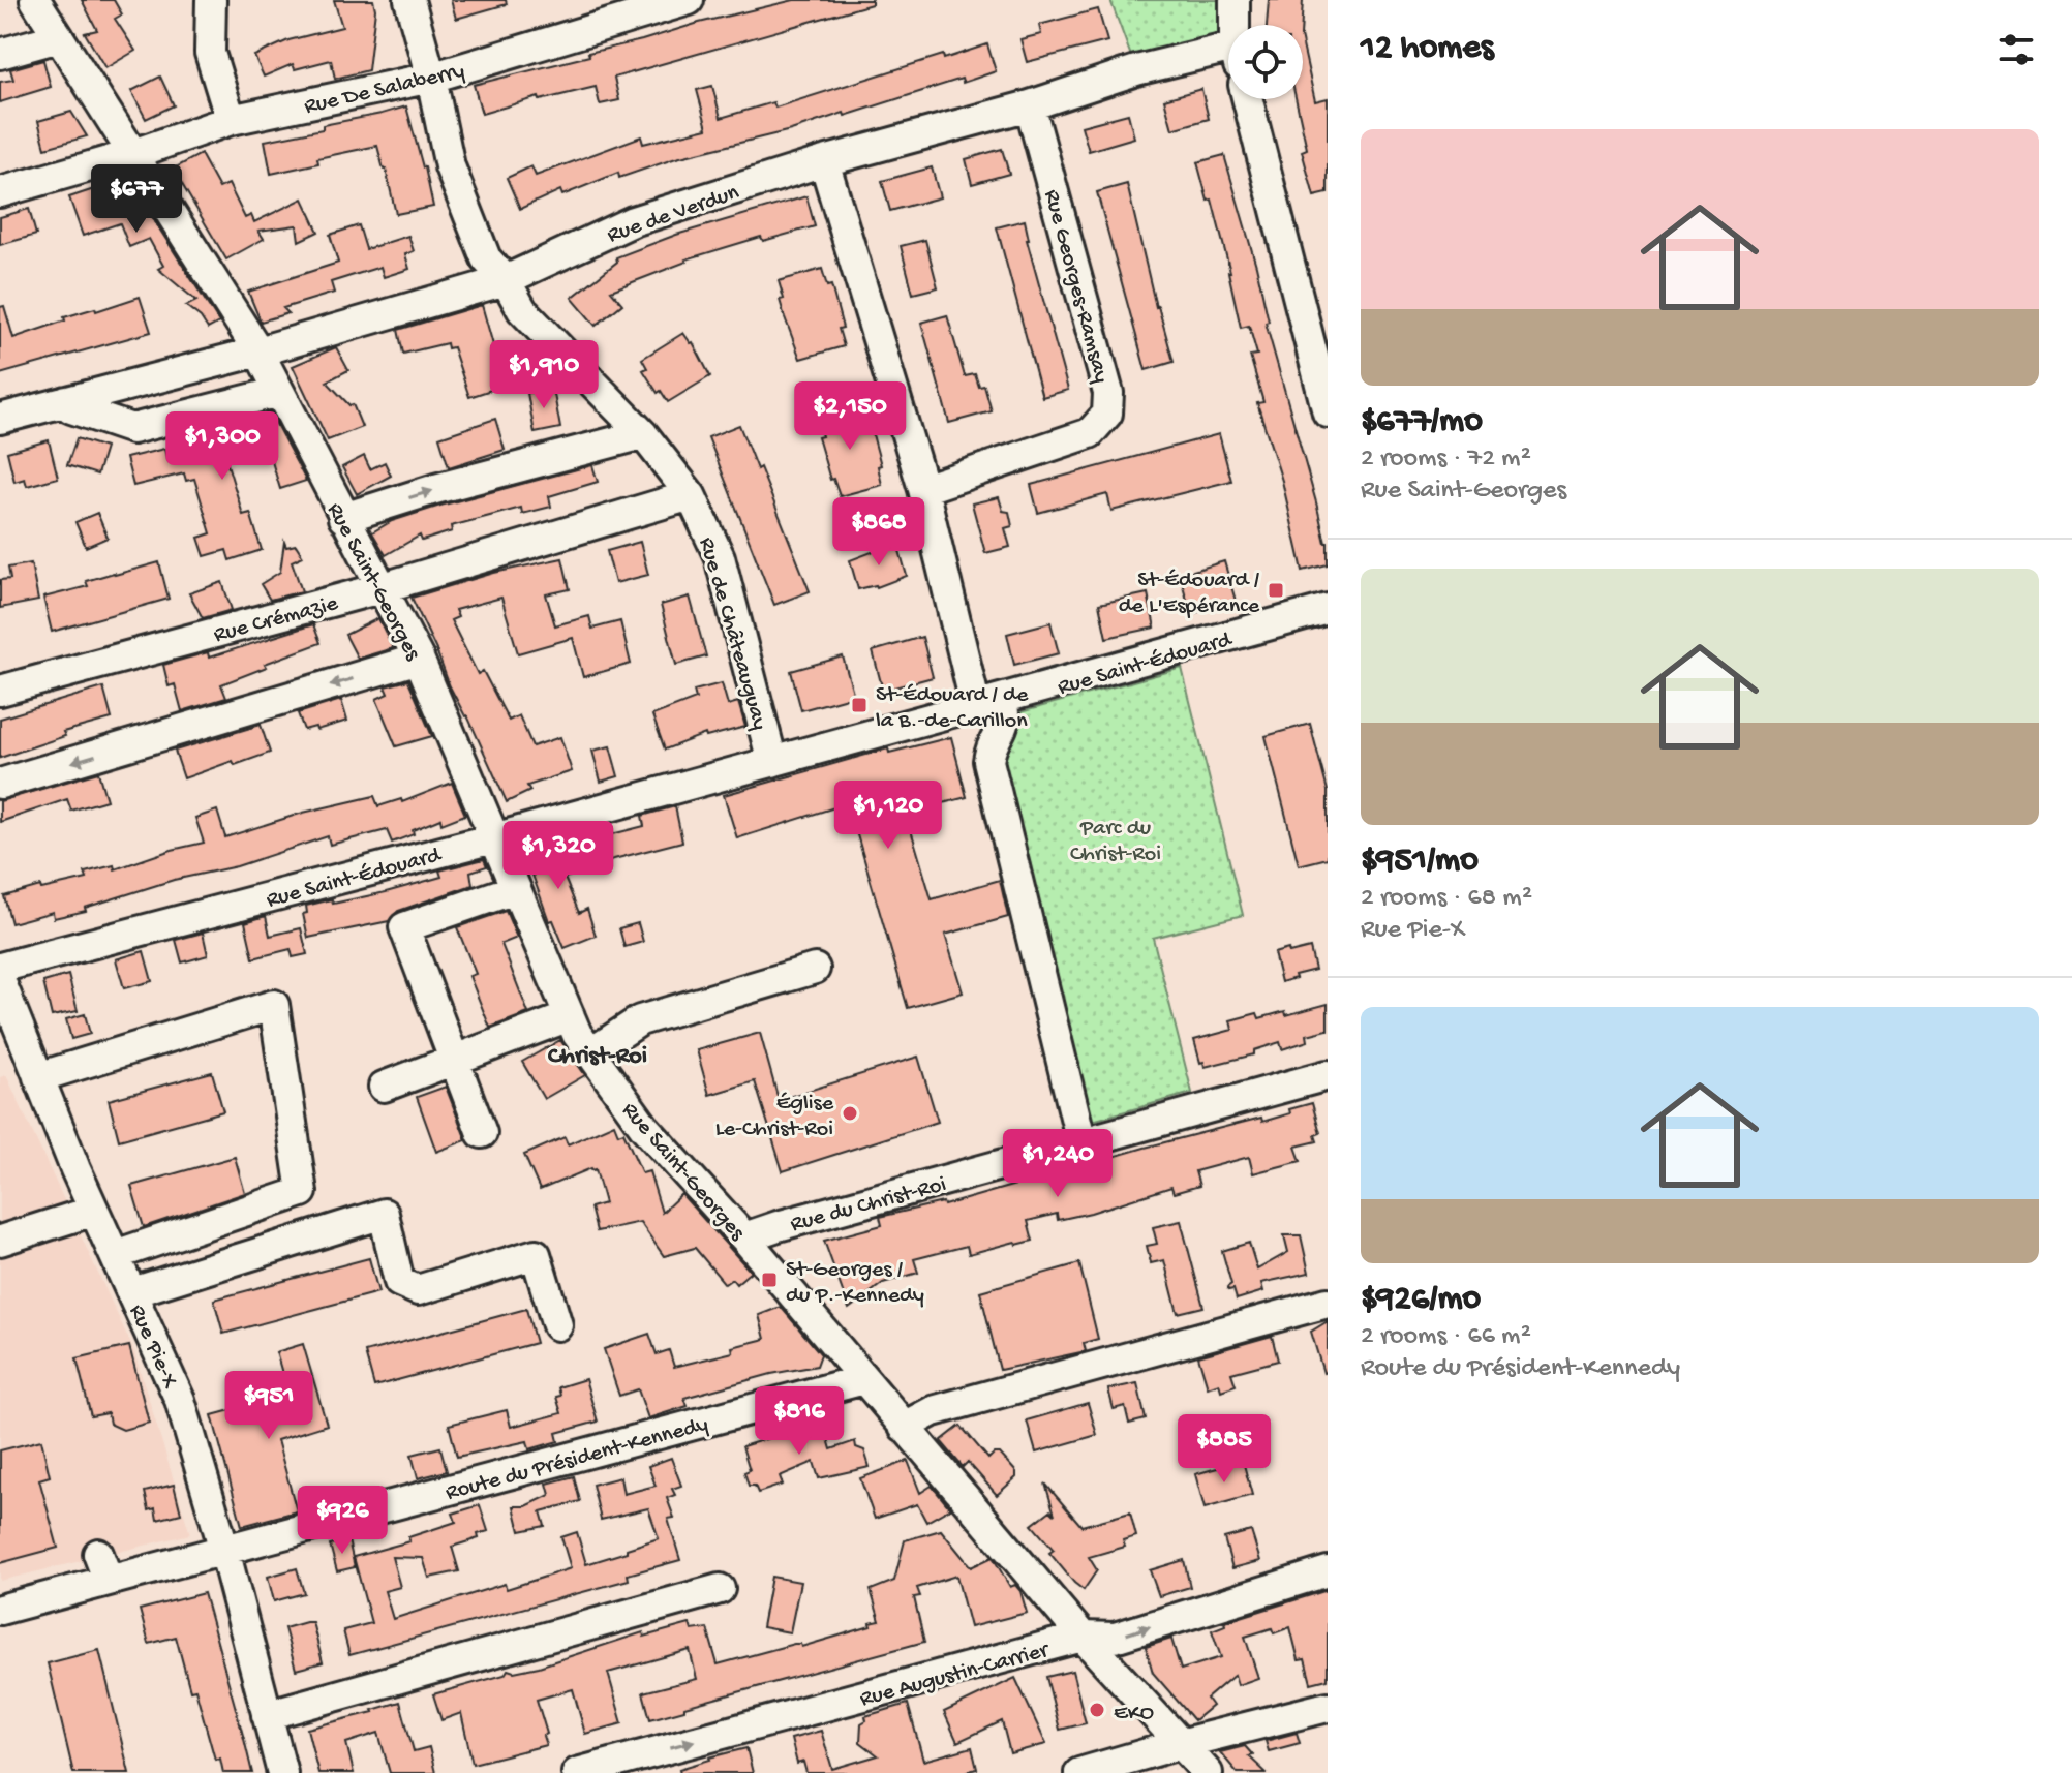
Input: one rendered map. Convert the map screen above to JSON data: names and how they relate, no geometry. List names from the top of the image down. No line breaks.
{"streets":{"street":["Rue De Salaberry","Rue de Verdun","Rue Georges-Ramsay","Rue Saint-Georges","Rue Crémazie","Rue de Châteauguay","Rue Saint-Édouard","Rue du Christ-Roi","Rue Pie-X","Route du Président-Kennedy","Rue Augustin-Carrier"]},"crossings":[["Rue De Salaberry","Rue Saint-Georges"],["Rue De Salaberry","Rue de Châteauguay"],["Rue de Verdun","Rue Georges-Ramsay"],["Rue de Verdun","Rue Saint-Georges"],["Rue de Verdun","Rue de Châteauguay"],["Rue Saint-Georges","Rue Crémazie"],["Rue Saint-Georges","Rue Saint-Édouard"],["Rue Saint-Georges","Rue du Christ-Roi"],["Rue Saint-Georges","Route du Président-Kennedy"],["Rue Saint-Georges","Rue Augustin-Carrier"],["Rue Crémazie","Rue de Châteauguay"],["Rue de Châteauguay","Rue Saint-Édouard"],["Rue Pie-X","Route du Président-Kennedy"]],"districts":["Christ-Roi"],"parks":["Parc du Christ-Roi"],"places":{"transit":["St-Édouard / de L'Espérance","St-Édouard / de la B.-de-Carillon","St-Georges / du P.-Kennedy"],"other":["Église Le-Christ-Roi","EKO"]},"page":{"heading":"12 homes","list":[{"name":"$677/mo","note":"2 rooms · 72 m² · Rue Saint-Georges"},{"name":"$951/mo","note":"2 rooms · 68 m² · Rue Pie-X"},{"name":"$926/mo","note":"2 rooms · 66 m² · Route du Président-Kennedy"}],"price":["$677","$1,910","$2,150","$1,300","$868","$1,120","$1,320","$1,240","$951","$816","$885","$926"]}}
